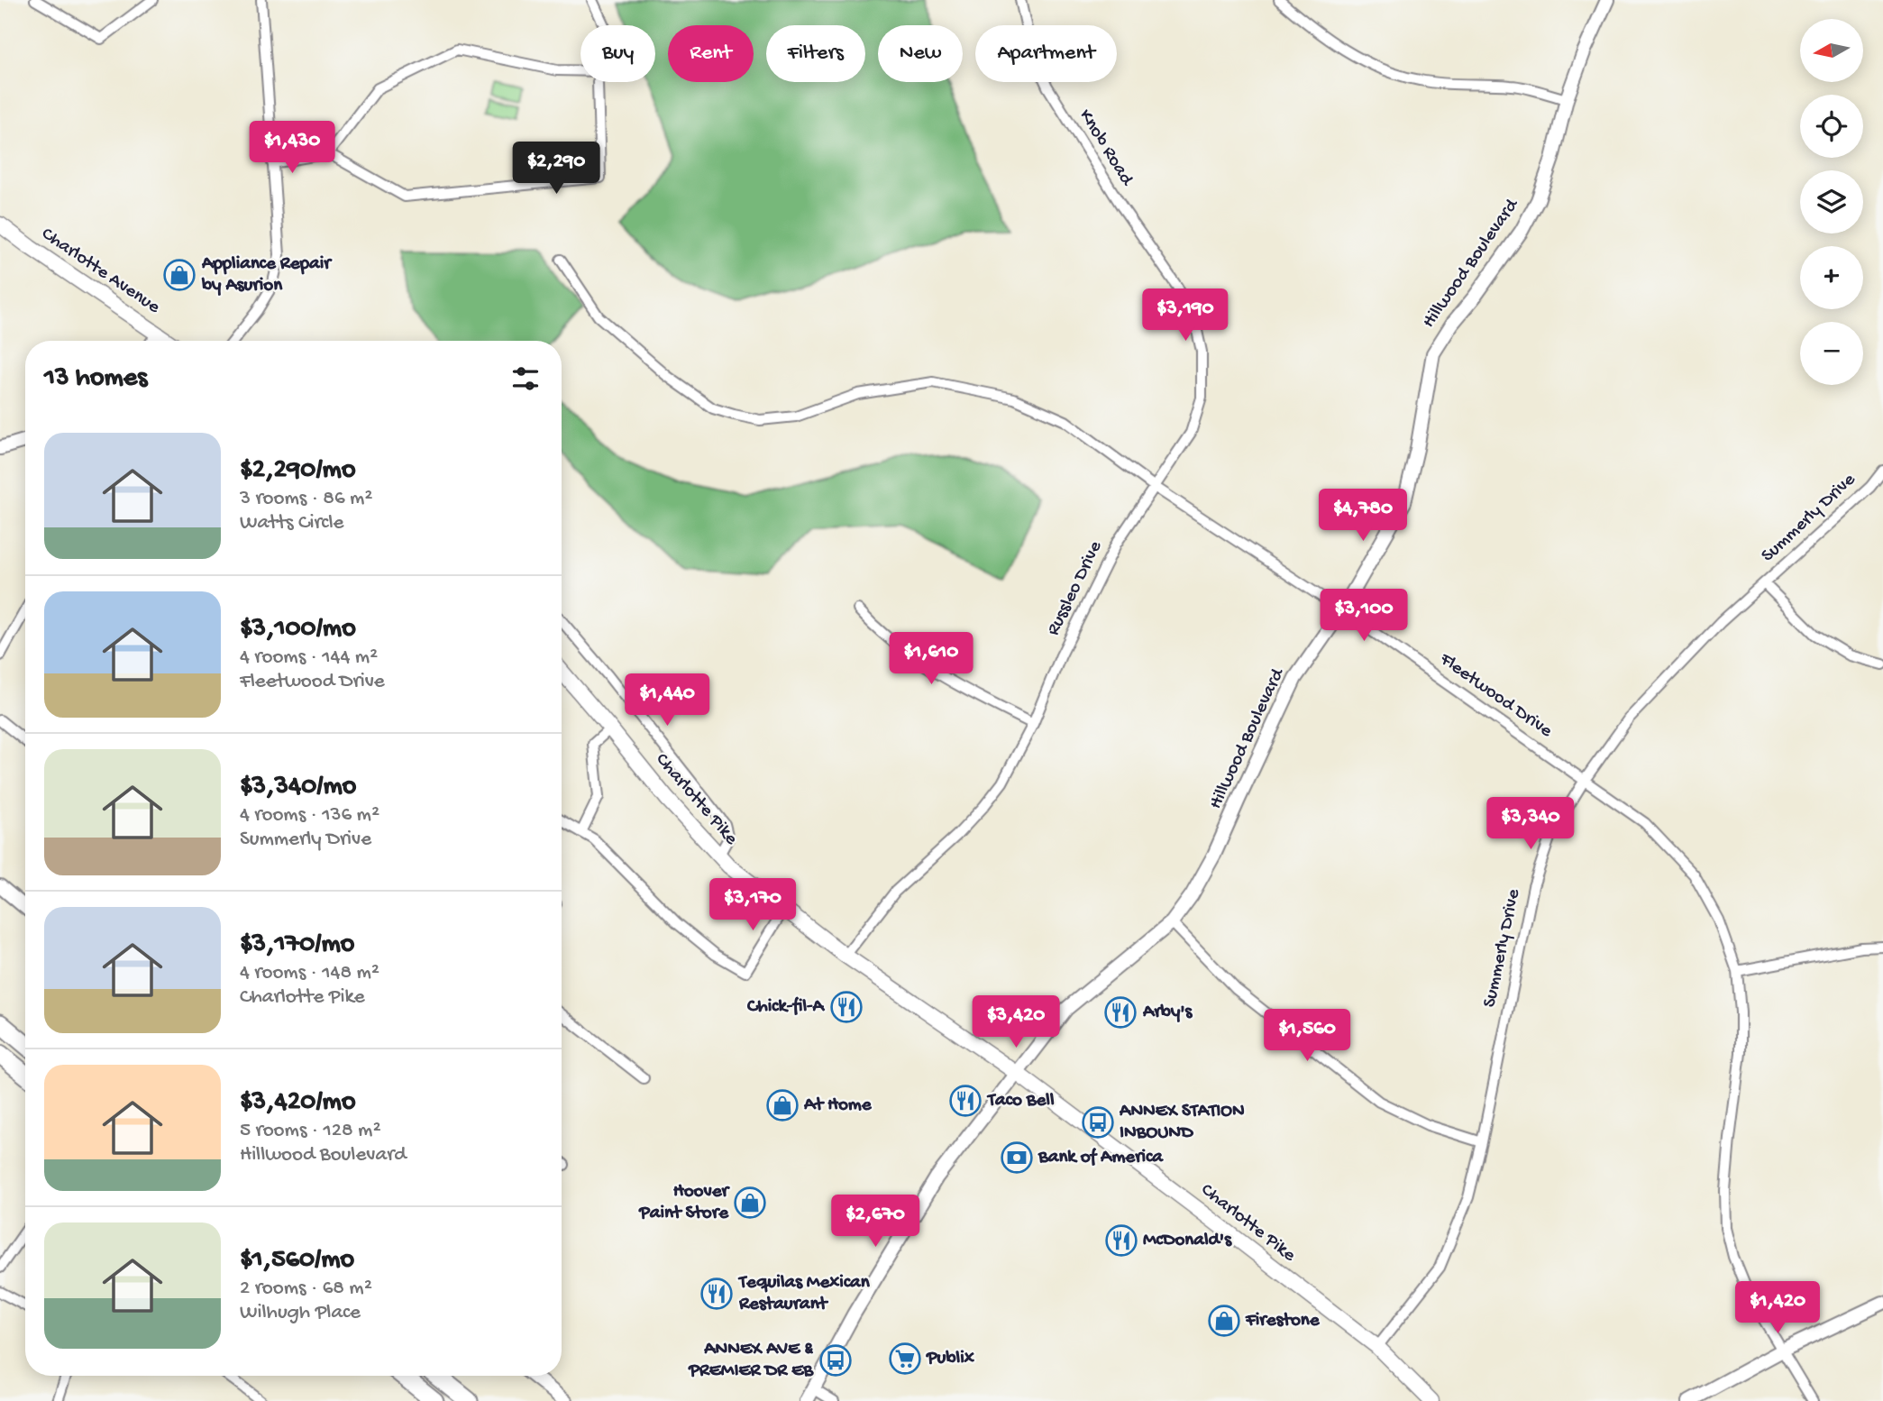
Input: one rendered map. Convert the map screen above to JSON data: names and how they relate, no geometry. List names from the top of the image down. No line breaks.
{"streets":{"main road":["Charlotte Avenue","Charlotte Pike"],"street":["Knob Road","Hillwood Boulevard","Summerly Drive","Russleo Drive","Fleetwood Drive"]},"crossings":[["Knob Road","Russleo Drive"],["Hillwood Boulevard","Fleetwood Drive"],["Hillwood Boulevard","Charlotte Pike"],["Summerly Drive","Fleetwood Drive"],["Summerly Drive","Charlotte Pike"],["Russleo Drive","Fleetwood Drive"],["Russleo Drive","Charlotte Pike"]],"places":{"shop":["Appliance Repair by Asurion","At Home","Hoover Paint Store","Firestone"],"restaurant":["Chick-fil-A","Arby's","Taco Bell","McDonald's","Tequilas Mexican Restaurant"],"bus stop":["ANNEX STATION INBOUND","ANNEX AVE & PREMIER DR EB"],"bank":["Bank of America"],"supermarket":["Publix"]},"north":"left","page":{"map_buttons":["+","−"],"chip":["Buy","Rent","Filters","New","Apartment"],"price":["$1,430","$2,290","$3,190","$4,780","$3,100","$1,610","$1,440","$3,340","$3,170","$3,420","$1,560","$2,670","$1,420"],"heading":"13 homes","list":[{"name":"$2,290/mo","note":"3 rooms · 86 m² · Watts Circle"},{"name":"$3,100/mo","note":"4 rooms · 144 m² · Fleetwood Drive"},{"name":"$3,340/mo","note":"4 rooms · 136 m² · Summerly Drive"},{"name":"$3,170/mo","note":"4 rooms · 148 m² · Charlotte Pike"},{"name":"$3,420/mo","note":"5 rooms · 128 m² · Hillwood Boulevard"},{"name":"$1,560/mo","note":"2 rooms · 68 m² · Wilhugh Place"}]}}
